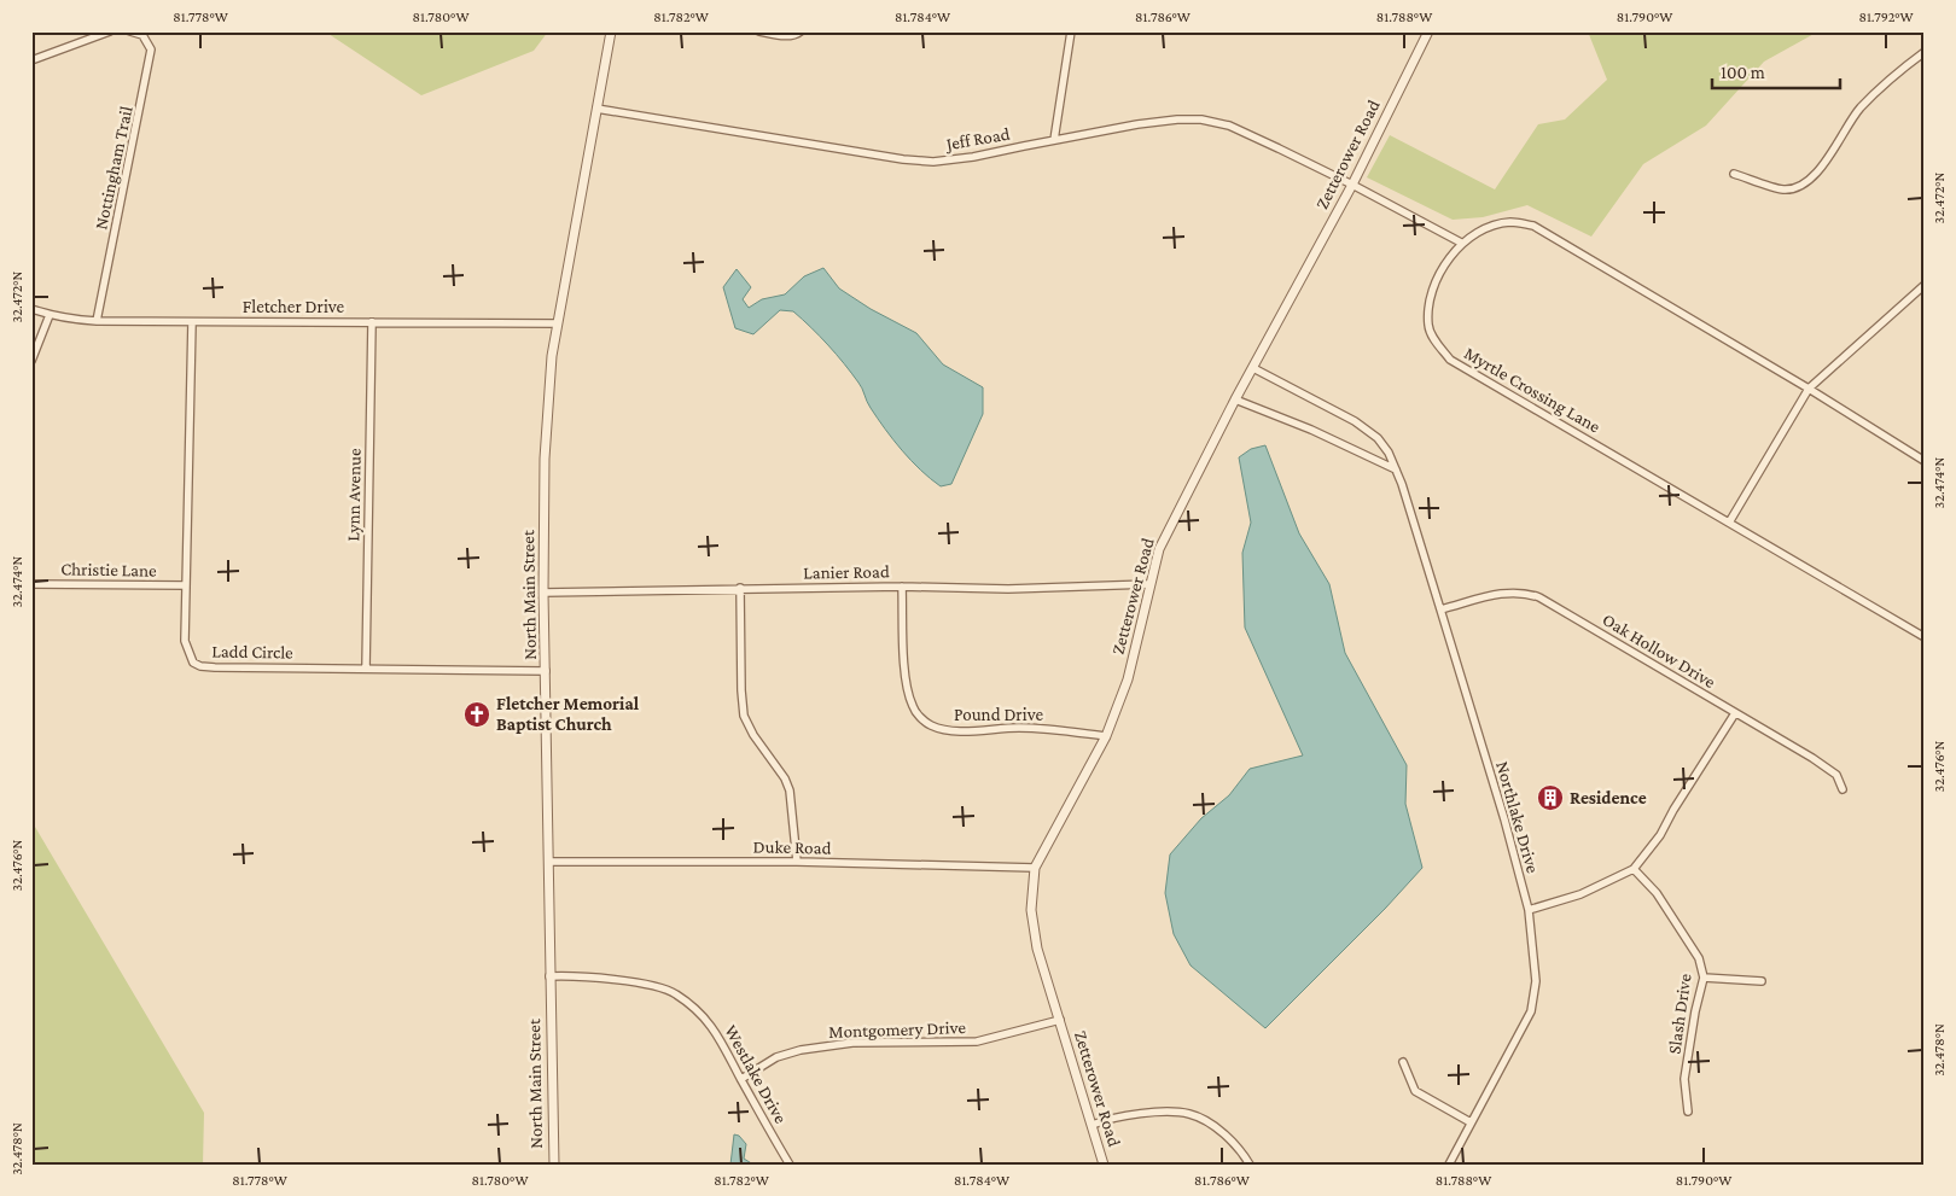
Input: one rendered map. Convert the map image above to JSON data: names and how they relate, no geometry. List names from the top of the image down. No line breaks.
{"streets":{"street":["Jeff Road","Zetterower Road","Nottingham Trail","Fletcher Drive","Myrtle Crossing Lane","Lynn Avenue","Christie Lane","Lanier Road","North Main Street","Oak Hollow Drive","Ladd Circle","Pound Drive","Northlake Drive","Duke Road","Slash Drive","Montgomery Drive","Westlake Drive"]},"crossings":[["Jeff Road","Zetterower Road"],["Jeff Road","Myrtle Crossing Lane"],["Jeff Road","North Main Street"],["Zetterower Road","Lanier Road"],["Zetterower Road","Pound Drive"],["Zetterower Road","Northlake Drive"],["Zetterower Road","Duke Road"],["Zetterower Road","Montgomery Drive"],["Nottingham Trail","Fletcher Drive"],["Fletcher Drive","Lynn Avenue"],["Fletcher Drive","North Main Street"],["Fletcher Drive","Ladd Circle"],["Lynn Avenue","Ladd Circle"],["Christie Lane","Ladd Circle"],["Lanier Road","North Main Street"],["Lanier Road","Pound Drive"],["North Main Street","Ladd Circle"],["North Main Street","Duke Road"],["North Main Street","Westlake Drive"],["Oak Hollow Drive","Northlake Drive"],["Montgomery Drive","Westlake Drive"]],"places":{"church":["Fletcher Memorial Baptist Church"],"building":["Residence"]},"scale_bar":"100 m","coordinates":["81.778°W","81.780°W","81.782°W","81.784°W","81.786°W","81.788°W","81.790°W","81.792°W","32.472°N","32.474°N","32.476°N","32.478°N"]}
